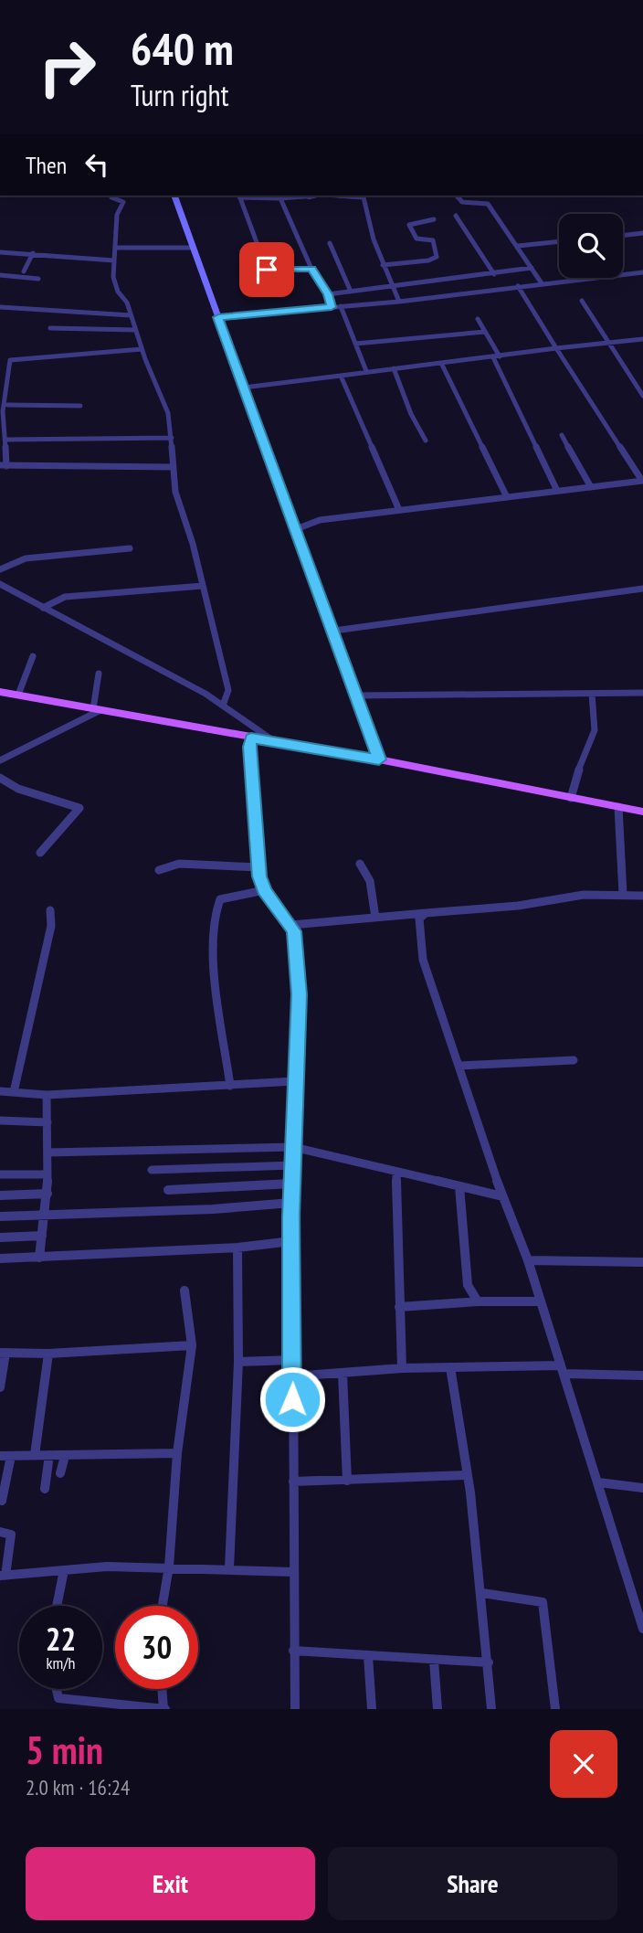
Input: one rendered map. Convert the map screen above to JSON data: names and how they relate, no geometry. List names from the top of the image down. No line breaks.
{"page":{"turn":["640 m","Turn right"],"then":"Then","speed":"22 km/h","limit":"30","heading":["5 min","2.0 km · 16:24"],"buttons":["Exit","Share"]}}
